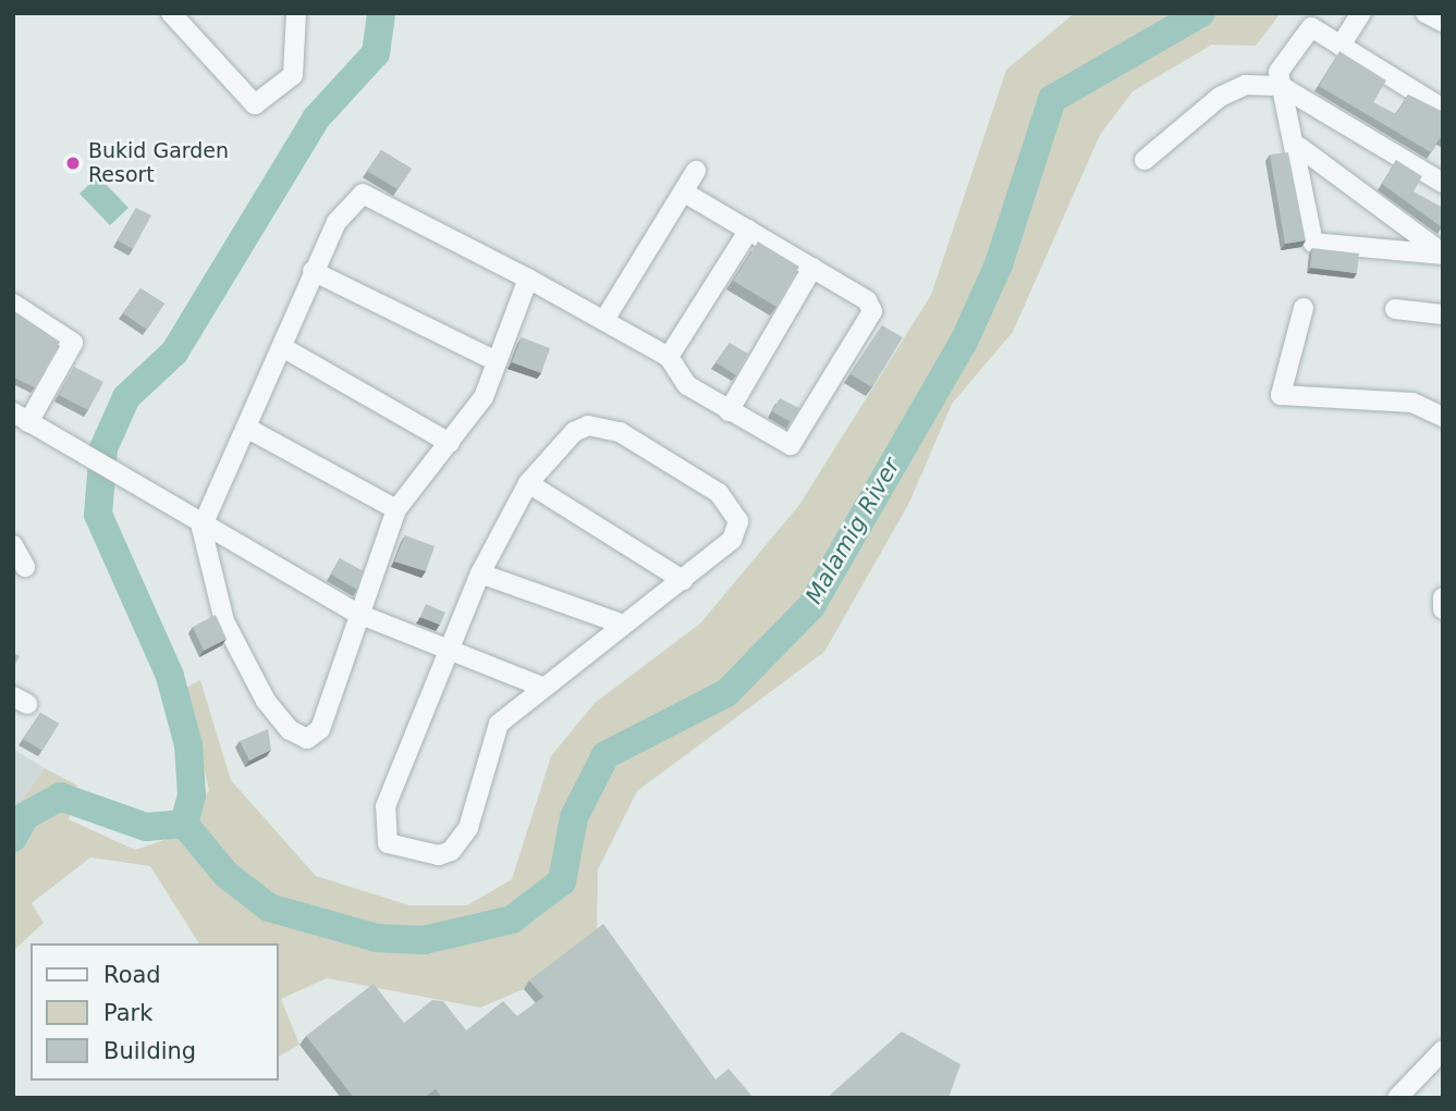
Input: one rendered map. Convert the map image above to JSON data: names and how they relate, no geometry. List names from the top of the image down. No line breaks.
{"water":["Malamig River"],"places":["Bukid Garden Resort"],"legend":["Road","Park","Building"]}
